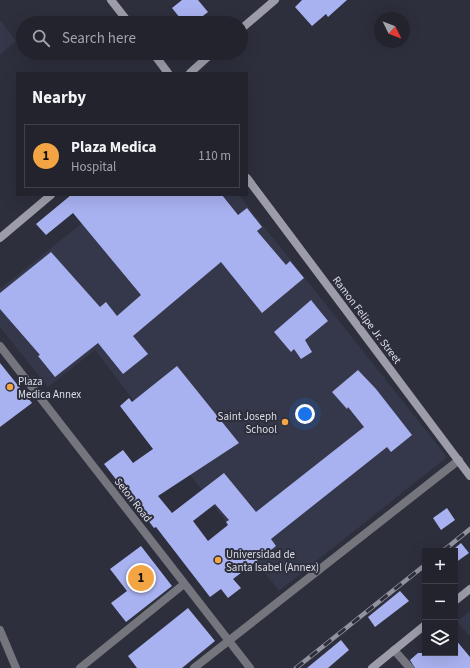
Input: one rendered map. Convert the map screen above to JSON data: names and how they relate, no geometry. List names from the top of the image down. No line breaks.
{"streets":{"street":["Ramon Felipe Jr. Street","Seton Road"]},"places":["Plaza Medica Annex","Saint Joseph School","Universidad de Santa Isabel (Annex)"],"north":"bottom right","page":{"search":"Search here","heading":"Nearby","list":[{"mark":"1","name":"Plaza Medica","note":"Hospital","value":"110 m"}],"map_buttons":["+","−"],"pins":"1"}}
